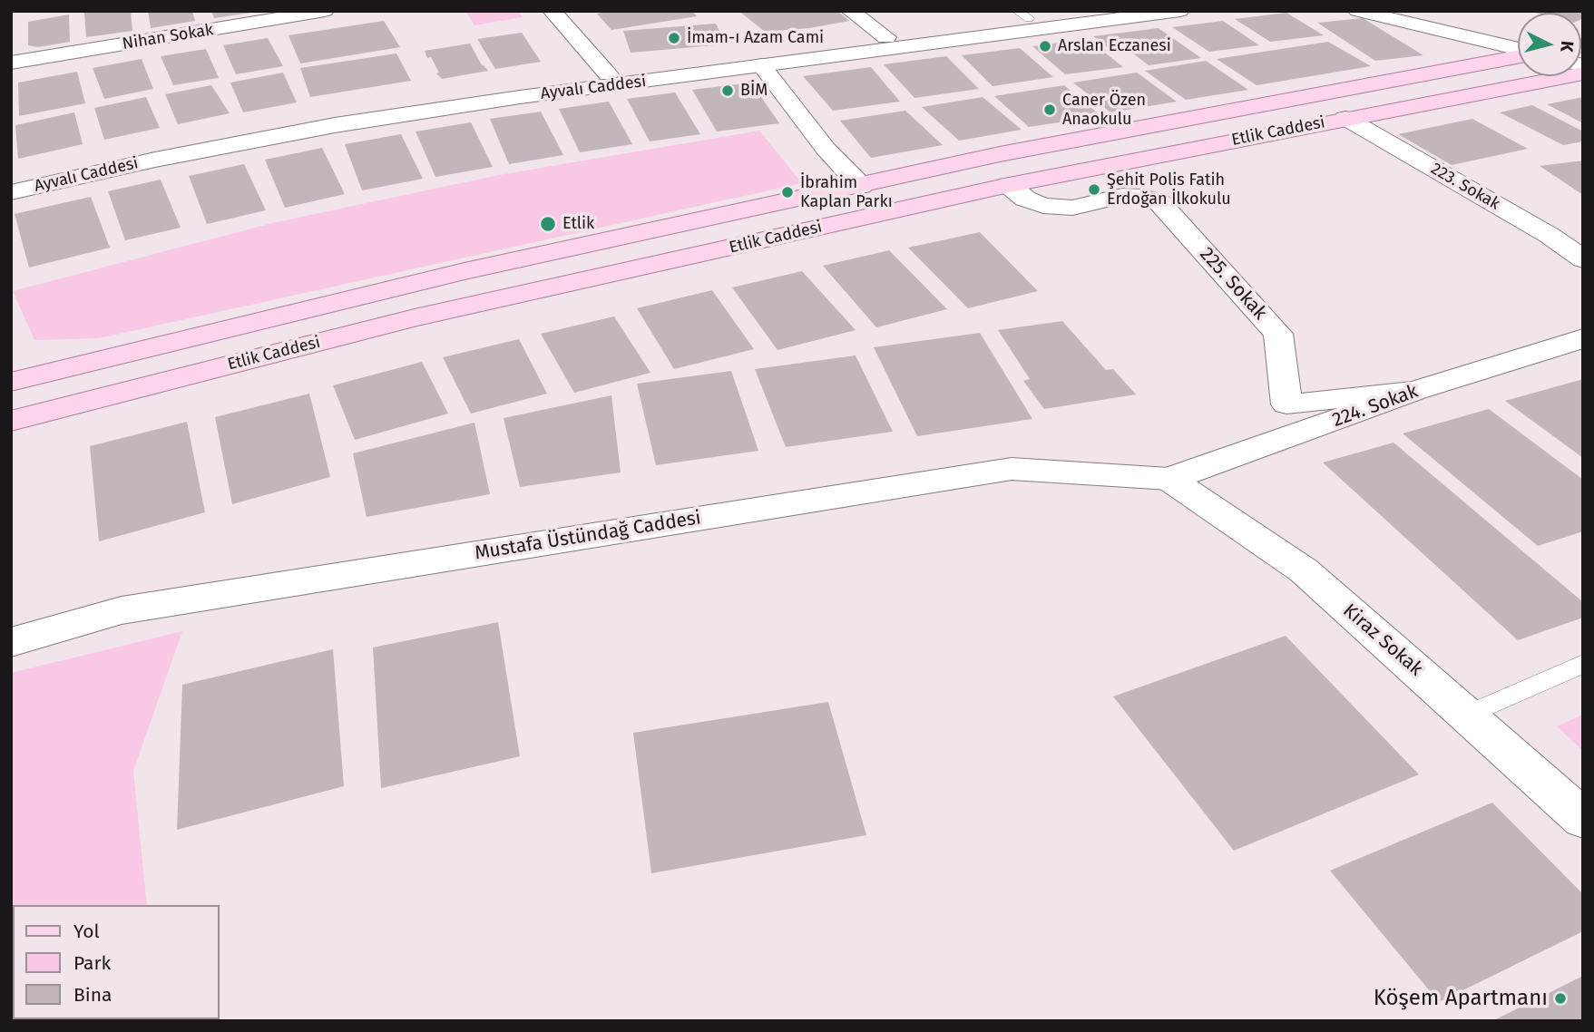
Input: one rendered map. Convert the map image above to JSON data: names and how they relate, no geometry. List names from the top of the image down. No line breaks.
{"streets":{"main road":["Etlik Caddesi"],"street":["Nihan Sokak","Ayvalı Caddesi","223. Sokak","225. Sokak","224. Sokak","Mustafa Üstündağ Caddesi","Kiraz Sokak"]},"crossings":[["Etlik Caddesi","223. Sokak"],["Etlik Caddesi","225. Sokak"],["225. Sokak","224. Sokak"],["224. Sokak","Mustafa Üstündağ Caddesi"],["224. Sokak","Kiraz Sokak"],["Mustafa Üstündağ Caddesi","Kiraz Sokak"]],"places":["İmam-ı Azam Cami","Arslan Eczanesi","BİM","Caner Özen Anaokulu","Şehit Polis Fatih Erdoğan İlkokulu","İbrahim Kaplan Parkı","Etlik","Köşem Apartmanı"],"legend":["Yol","Park","Bina"],"north":"right"}
